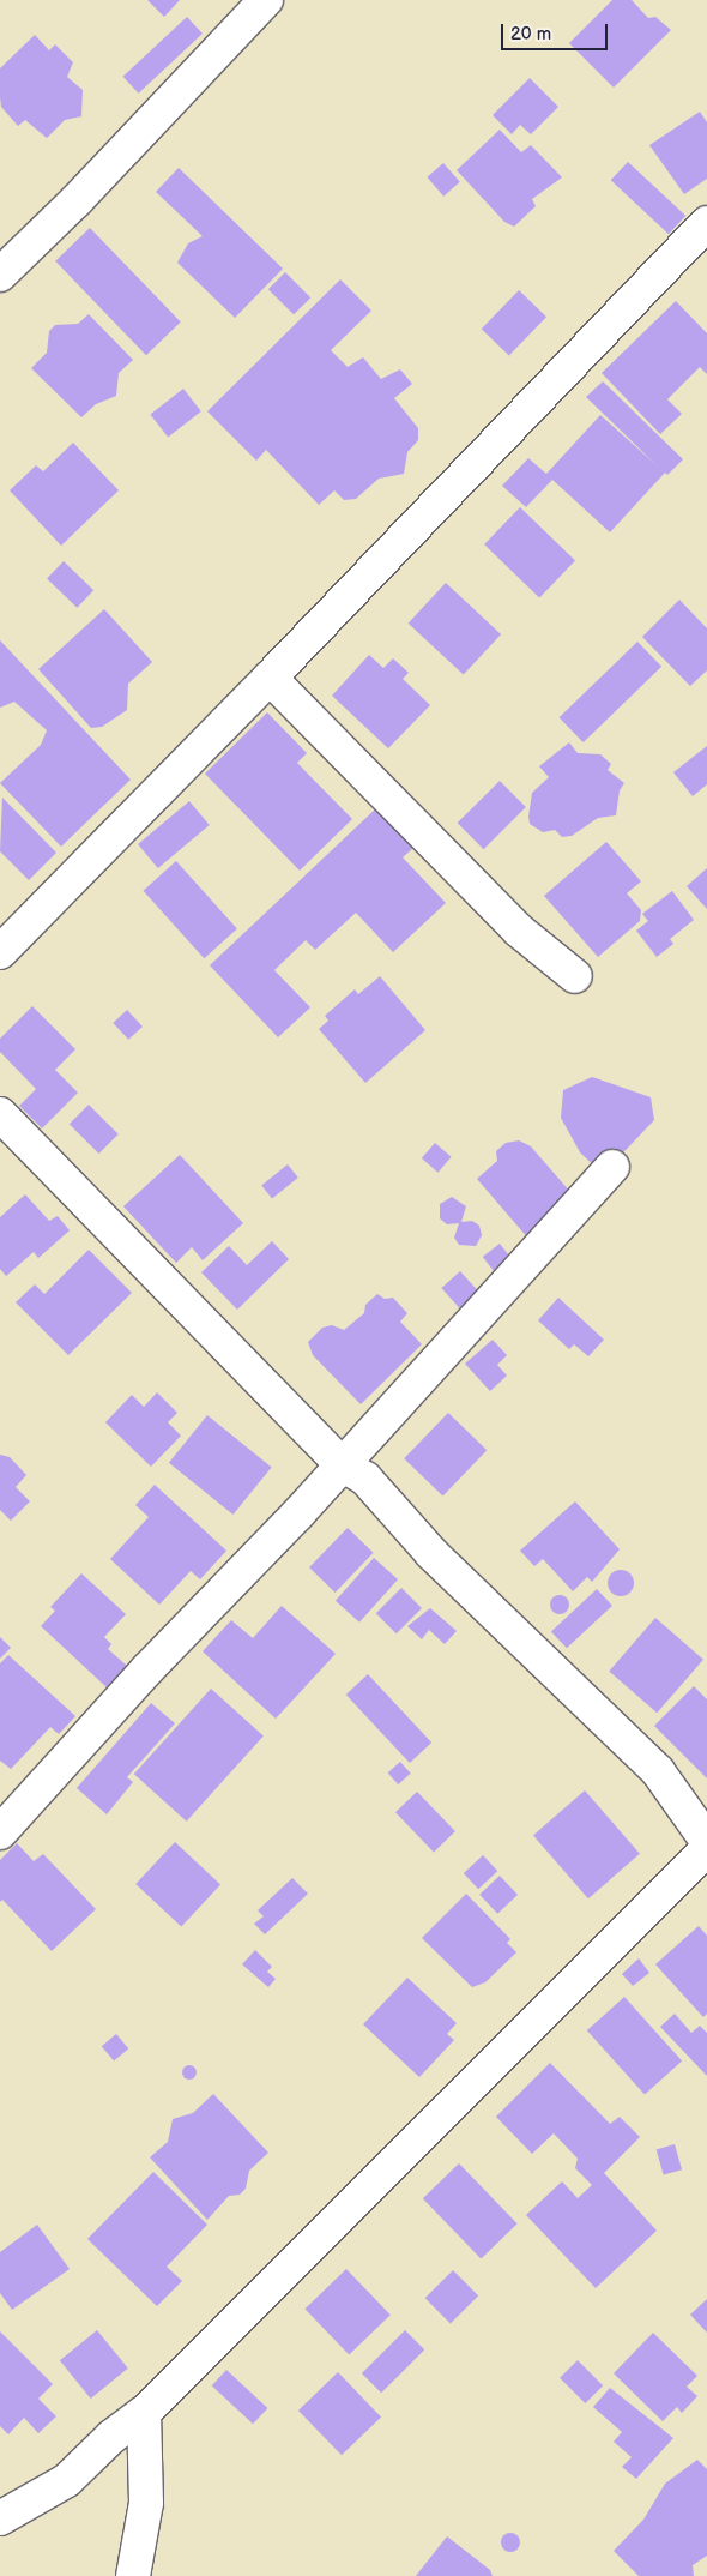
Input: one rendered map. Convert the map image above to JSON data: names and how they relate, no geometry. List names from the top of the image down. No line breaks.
{"scale_bar":"20 m"}
